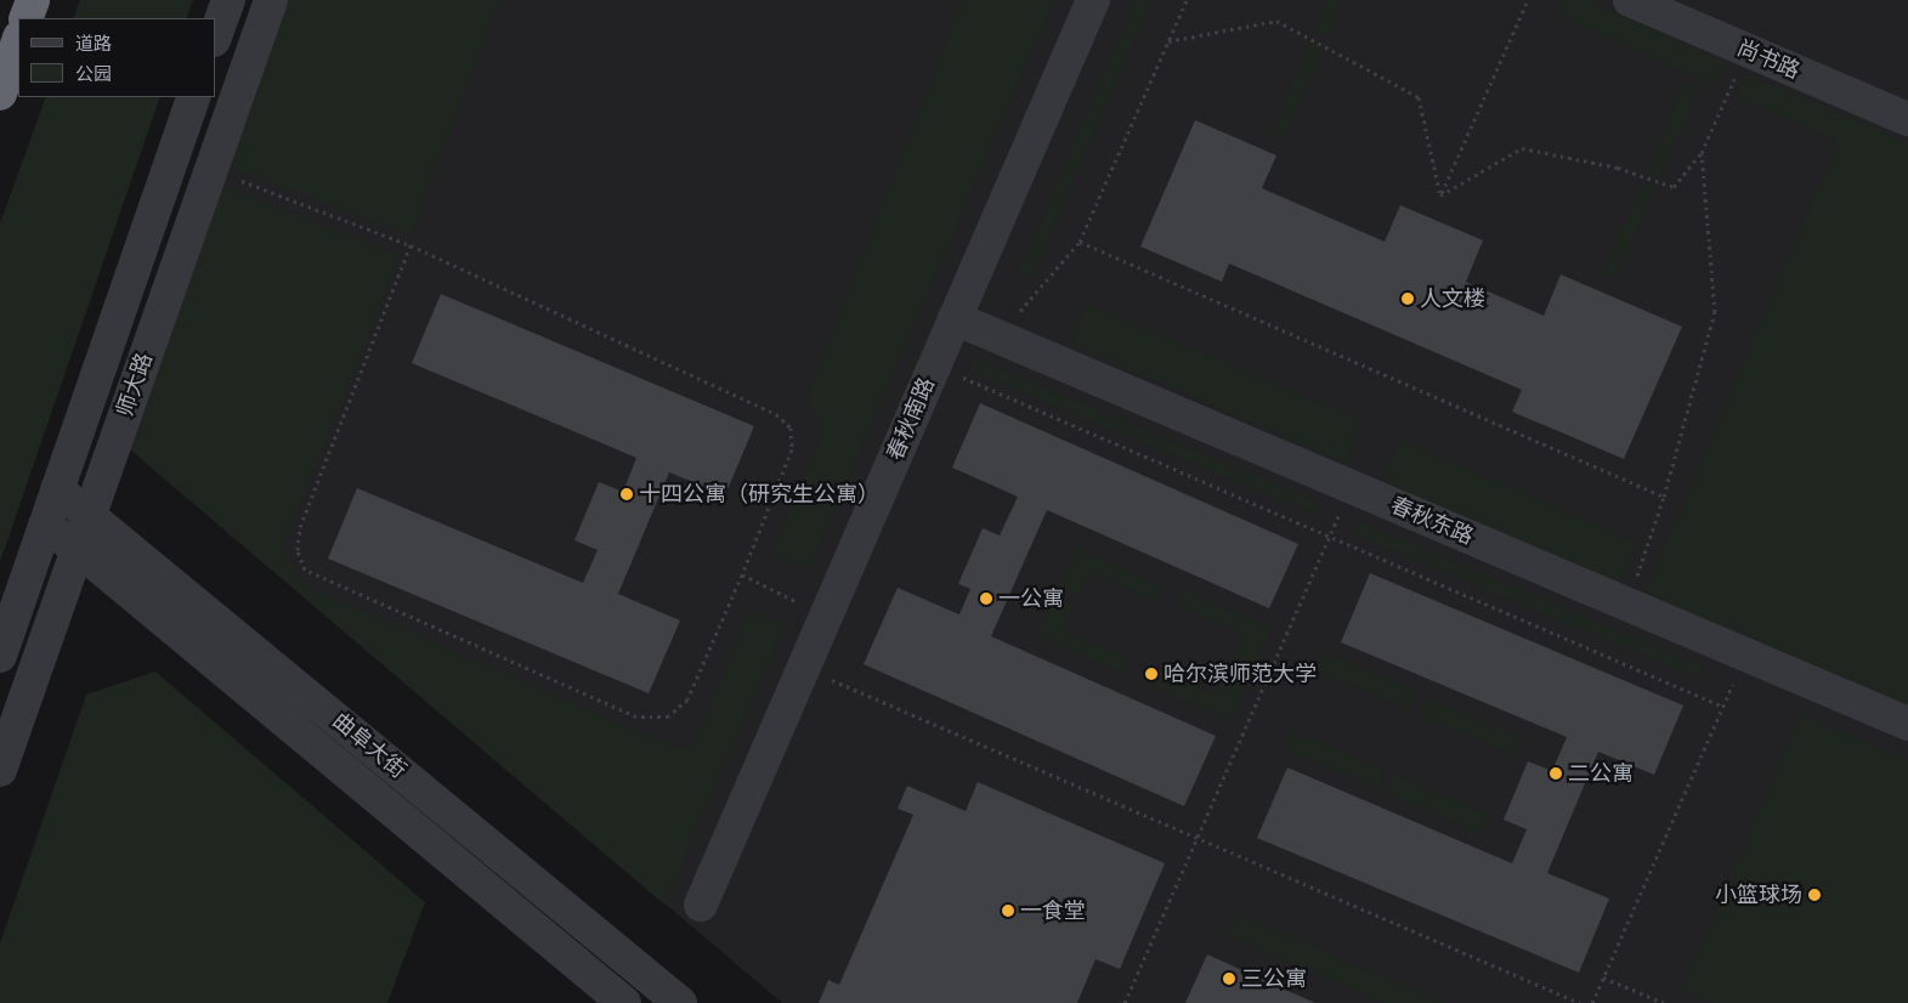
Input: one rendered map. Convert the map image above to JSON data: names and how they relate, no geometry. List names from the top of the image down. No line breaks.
{"streets":{"street":["尚书路","师大路","春秋南路","春秋东路","曲阜大街"]},"crossings":[["师大路","曲阜大街"],["春秋南路","春秋东路"]],"places":["人文楼","十四公寓（研究生公寓）","一公寓","哈尔滨师范大学","二公寓","小篮球场","一食堂","三公寓"],"legend":["道路","公园"]}
